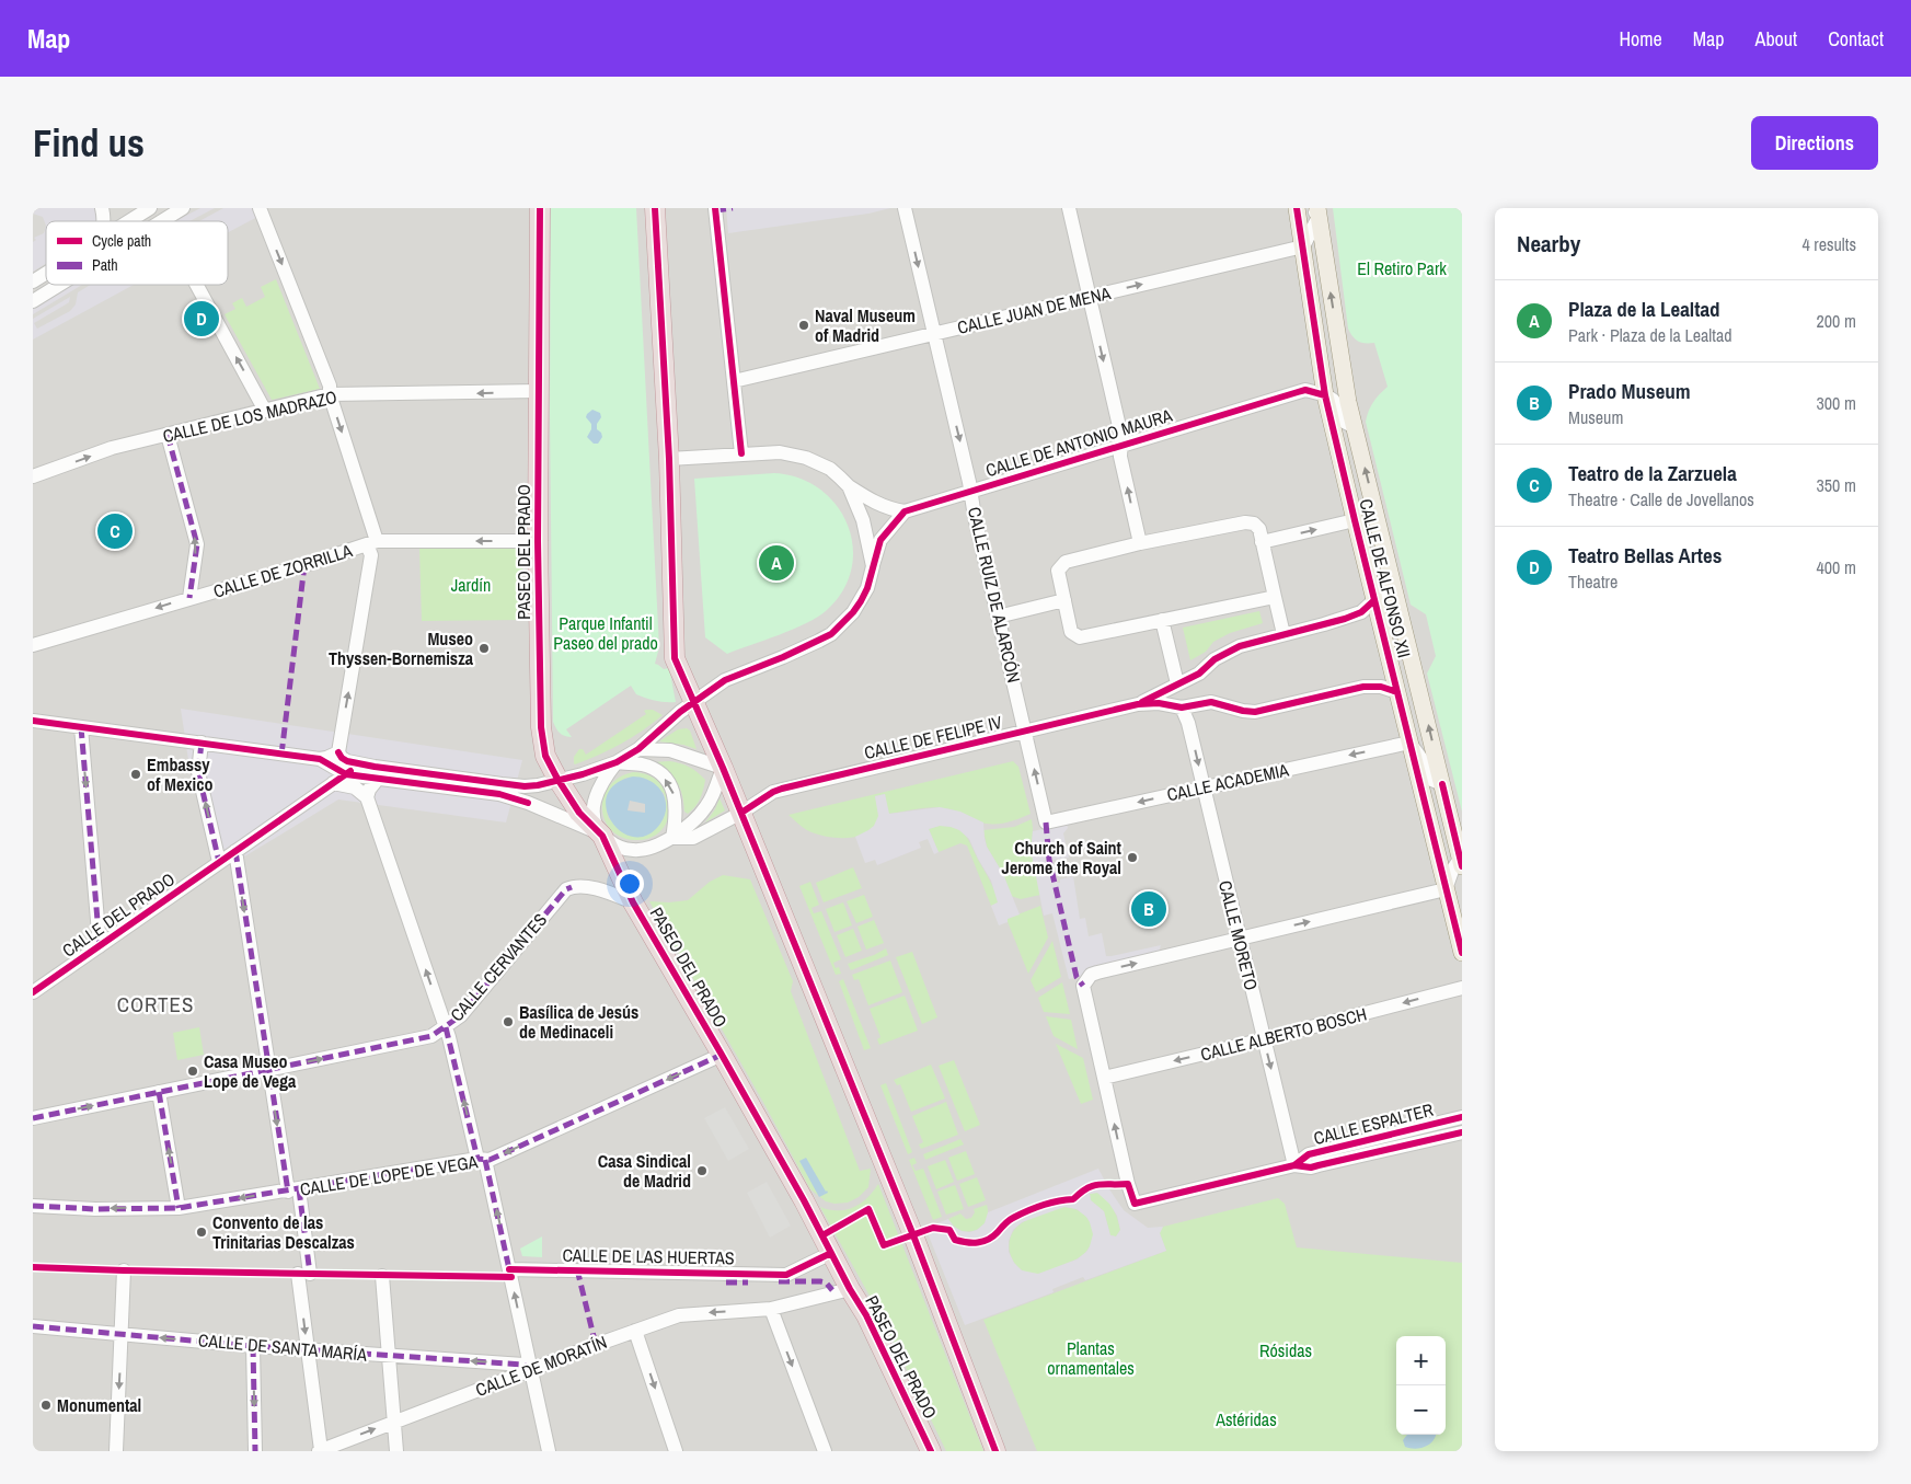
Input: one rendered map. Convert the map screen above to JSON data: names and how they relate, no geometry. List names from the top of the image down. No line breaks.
{"streets":{"highway":["PASEO DEL PRADO"],"main road":["CALLE DE ALFONSO XII"],"street":["CALLE JUAN DE MENA","CALLE DE LOS MADRAZO","CALLE DE ANTONIO MAURA","CALLE DE ZORRILLA","CALLE RUIZ DE ALARCÓN","CALLE DE FELIPE IV","CALLE ACADEMIA","CALLE DEL PRADO","CALLE MORETO","CALLE CERVANTES","CALLE ALBERTO BOSCH","CALLE ESPALTER","CALLE DE LOPE DE VEGA","CALLE DE LAS HUERTAS","CALLE DE SANTA MARÍA","CALLE DE MORATÍN"]},"crossings":[["CALLE JUAN DE MENA","CALLE DE ALFONSO XII"],["CALLE JUAN DE MENA","CALLE RUIZ DE ALARCÓN"],["CALLE DE LOS MADRAZO","PASEO DEL PRADO"],["CALLE DE ANTONIO MAURA","CALLE DE ALFONSO XII"],["CALLE DE ANTONIO MAURA","CALLE RUIZ DE ALARCÓN"],["PASEO DEL PRADO","CALLE DE ZORRILLA"],["PASEO DEL PRADO","CALLE DE FELIPE IV"],["PASEO DEL PRADO","CALLE CERVANTES"],["PASEO DEL PRADO","CALLE DE LOPE DE VEGA"],["PASEO DEL PRADO","CALLE DE LAS HUERTAS"],["PASEO DEL PRADO","CALLE DE MORATÍN"],["CALLE DE ALFONSO XII","CALLE DE FELIPE IV"],["CALLE DE ALFONSO XII","CALLE ACADEMIA"],["CALLE RUIZ DE ALARCÓN","CALLE DE FELIPE IV"],["CALLE RUIZ DE ALARCÓN","CALLE ACADEMIA"],["CALLE DE FELIPE IV","CALLE MORETO"],["CALLE ACADEMIA","CALLE MORETO"],["CALLE MORETO","CALLE ALBERTO BOSCH"],["CALLE MORETO","CALLE ESPALTER"],["CALLE ALBERTO BOSCH","CALLE ESPALTER"],["CALLE DE SANTA MARÍA","CALLE DE MORATÍN"]],"one_way":["CALLE JUAN DE MENA","CALLE ACADEMIA","CALLE MORETO","CALLE CERVANTES","CALLE DE LOPE DE VEGA","CALLE DE SANTA MARÍA"],"districts":["CORTES"],"parks":["El Retiro Park","Jardín","Parque Infantil Paseo del prado","Plantas ornamentales","Rósidas","Astéridas"],"places":["Naval Museum of Madrid","Museo Thyssen-Bornemisza","Embassy of Mexico","Church of Saint Jerome the Royal","Basílica de Jesús de Medinaceli","Casa Museo Lope de Vega","Casa Sindical de Madrid","Convento de las Trinitarias Descalzas","Monumental"],"legend":["Cycle path","Path"],"page":{"header":"Map","nav":["Home","Map","About","Contact"],"buttons":"Directions","title":"Find us","heading":["Nearby","4 results"],"list":[{"mark":"A","name":"Plaza de la Lealtad","note":"Park · Plaza de la Lealtad","value":"200 m"},{"mark":"B","name":"Prado Museum","note":"Museum","value":"300 m"},{"mark":"C","name":"Teatro de la Zarzuela","note":"Theatre · Calle de Jovellanos","value":"350 m"},{"mark":"D","name":"Teatro Bellas Artes","note":"Theatre","value":"400 m"}],"pins":["D","C","A","B"],"map_buttons":["+","−"]}}
